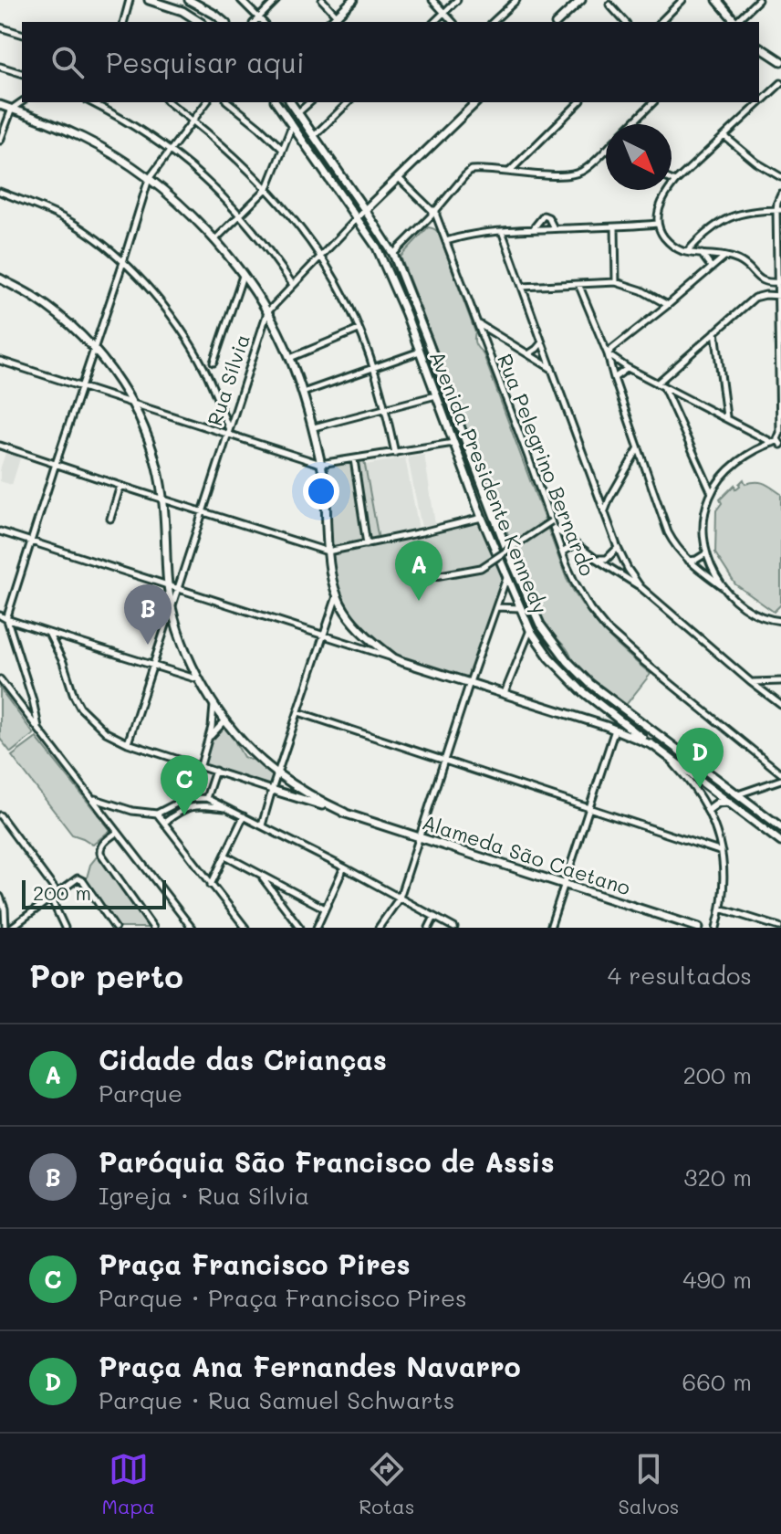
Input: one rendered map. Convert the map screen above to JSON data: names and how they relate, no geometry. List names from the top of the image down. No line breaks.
{"streets":{"main road":["Rua Sílvia","Avenida Presidente Kennedy","Alameda São Caetano"],"street":["Rua Pelegrino Bernardo"]},"crossings":[["Rua Sílvia","Rua Pelegrino Bernardo"],["Rua Sílvia","Avenida Presidente Kennedy"],["Rua Sílvia","Alameda São Caetano"]],"scale_bar":"200 m","north":"bottom right","page":{"search":"Pesquisar aqui","pins":["A","B","D","C"],"scale":"200 m","heading":["Por perto","4 resultados"],"list":[{"mark":"A","name":"Cidade das Crianças","note":"Parque","value":"200 m"},{"mark":"B","name":"Paróquia São Francisco de Assis","note":"Igreja · Rua Sílvia","value":"320 m"},{"mark":"C","name":"Praça Francisco Pires","note":"Parque · Praça Francisco Pires","value":"490 m"},{"mark":"D","name":"Praça Ana Fernandes Navarro","note":"Parque · Rua Samuel Schwarts","value":"660 m"}],"nav":["Mapa","Rotas","Salvos"]}}
